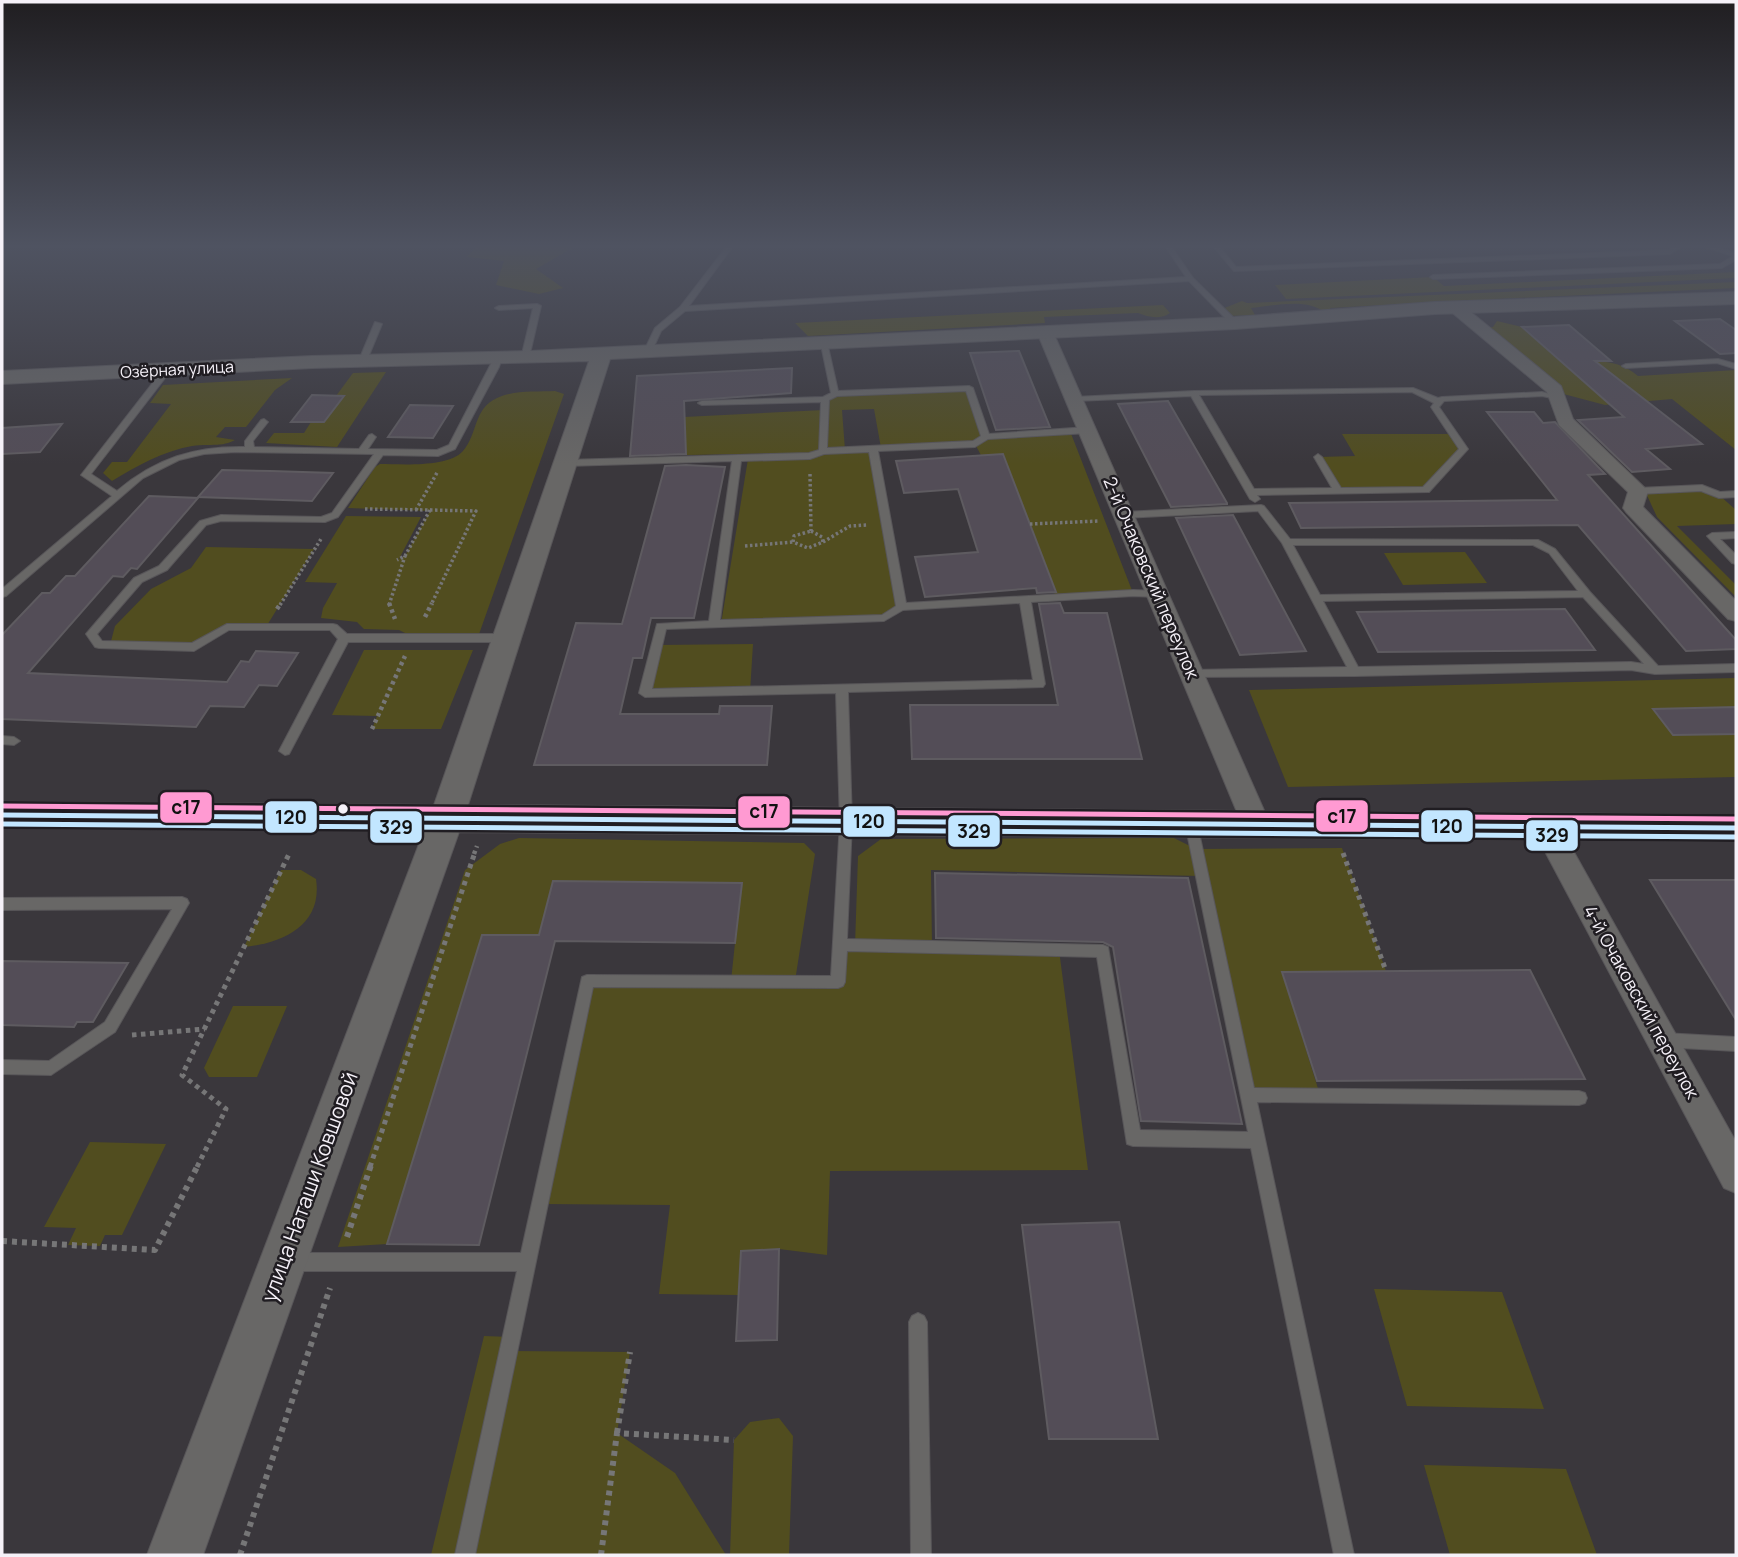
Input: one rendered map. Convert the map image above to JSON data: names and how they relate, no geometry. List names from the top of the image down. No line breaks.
{"streets":{"street":["Озёрная улица","2-й Очаковский переулок","4-й Очаковский переулок","улица Наташи Ковшовой"]},"crossings":[["Озёрная улица","2-й Очаковский переулок"],["Озёрная улица","улица Наташи Ковшовой"]],"lines":["transit line с17","transit line 120","transit line 329"]}
